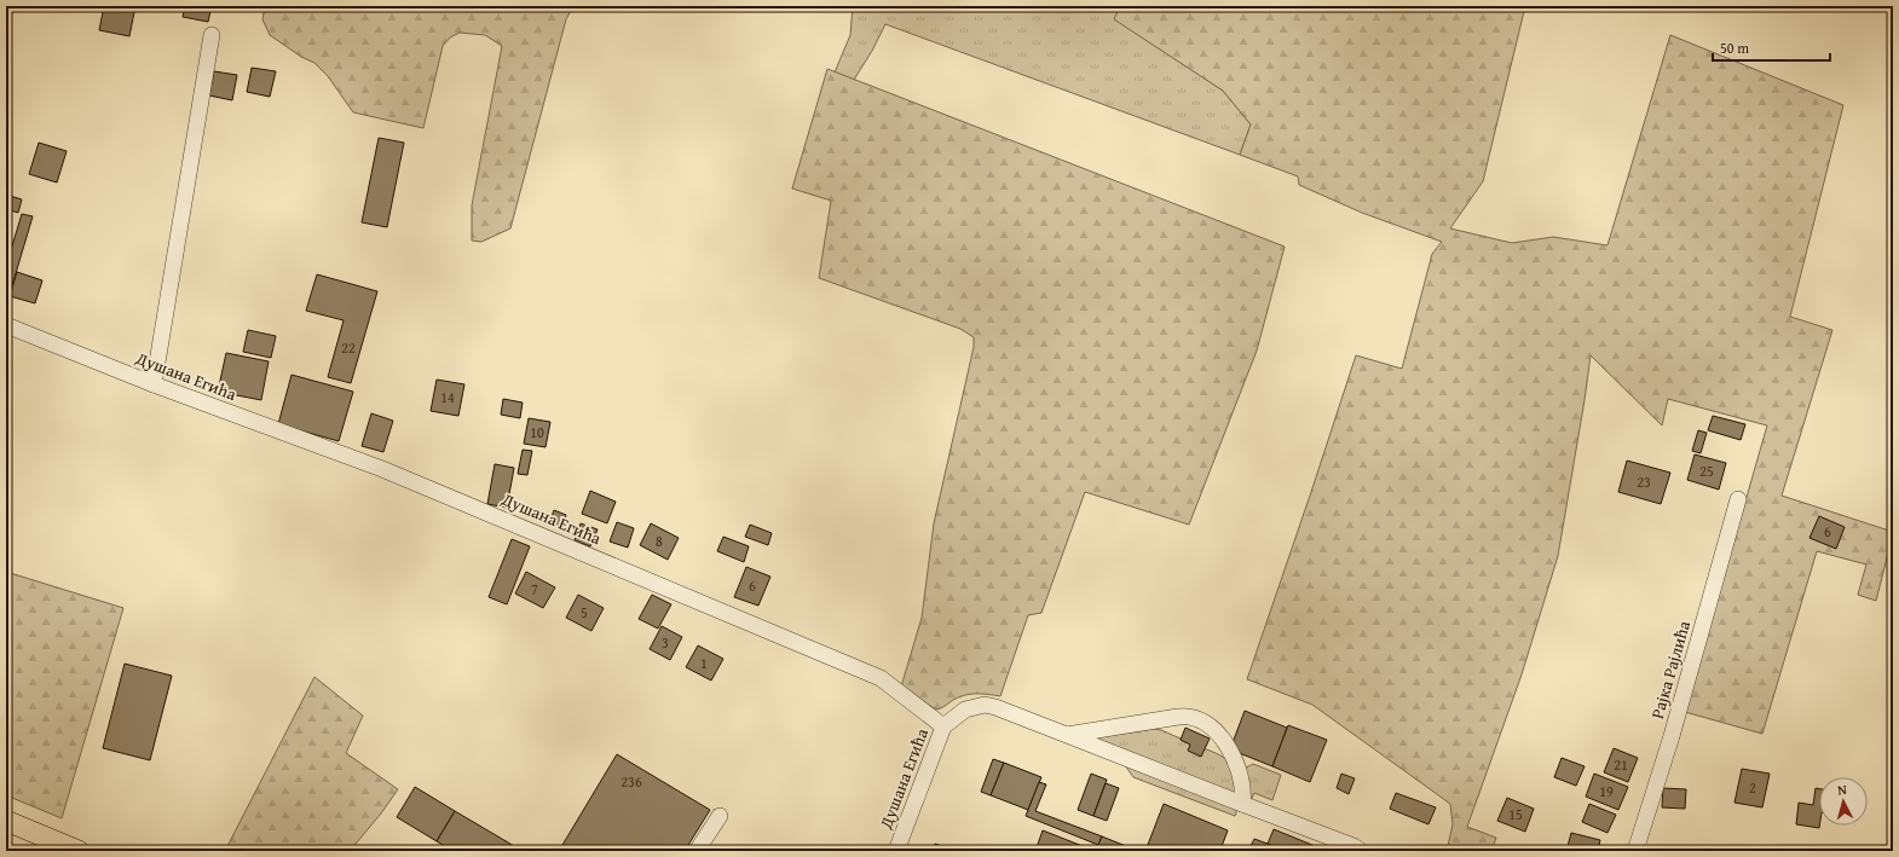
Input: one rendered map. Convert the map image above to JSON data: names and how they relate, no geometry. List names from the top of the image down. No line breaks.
{"streets":{"street":["Душана Егића","Рајка Рајлића"]},"house_numbers":["22","14","10","25","23","6","8","6","7","5","3","1","21","236","2","19","15"],"scale_bar":"50 m","north":"top"}
